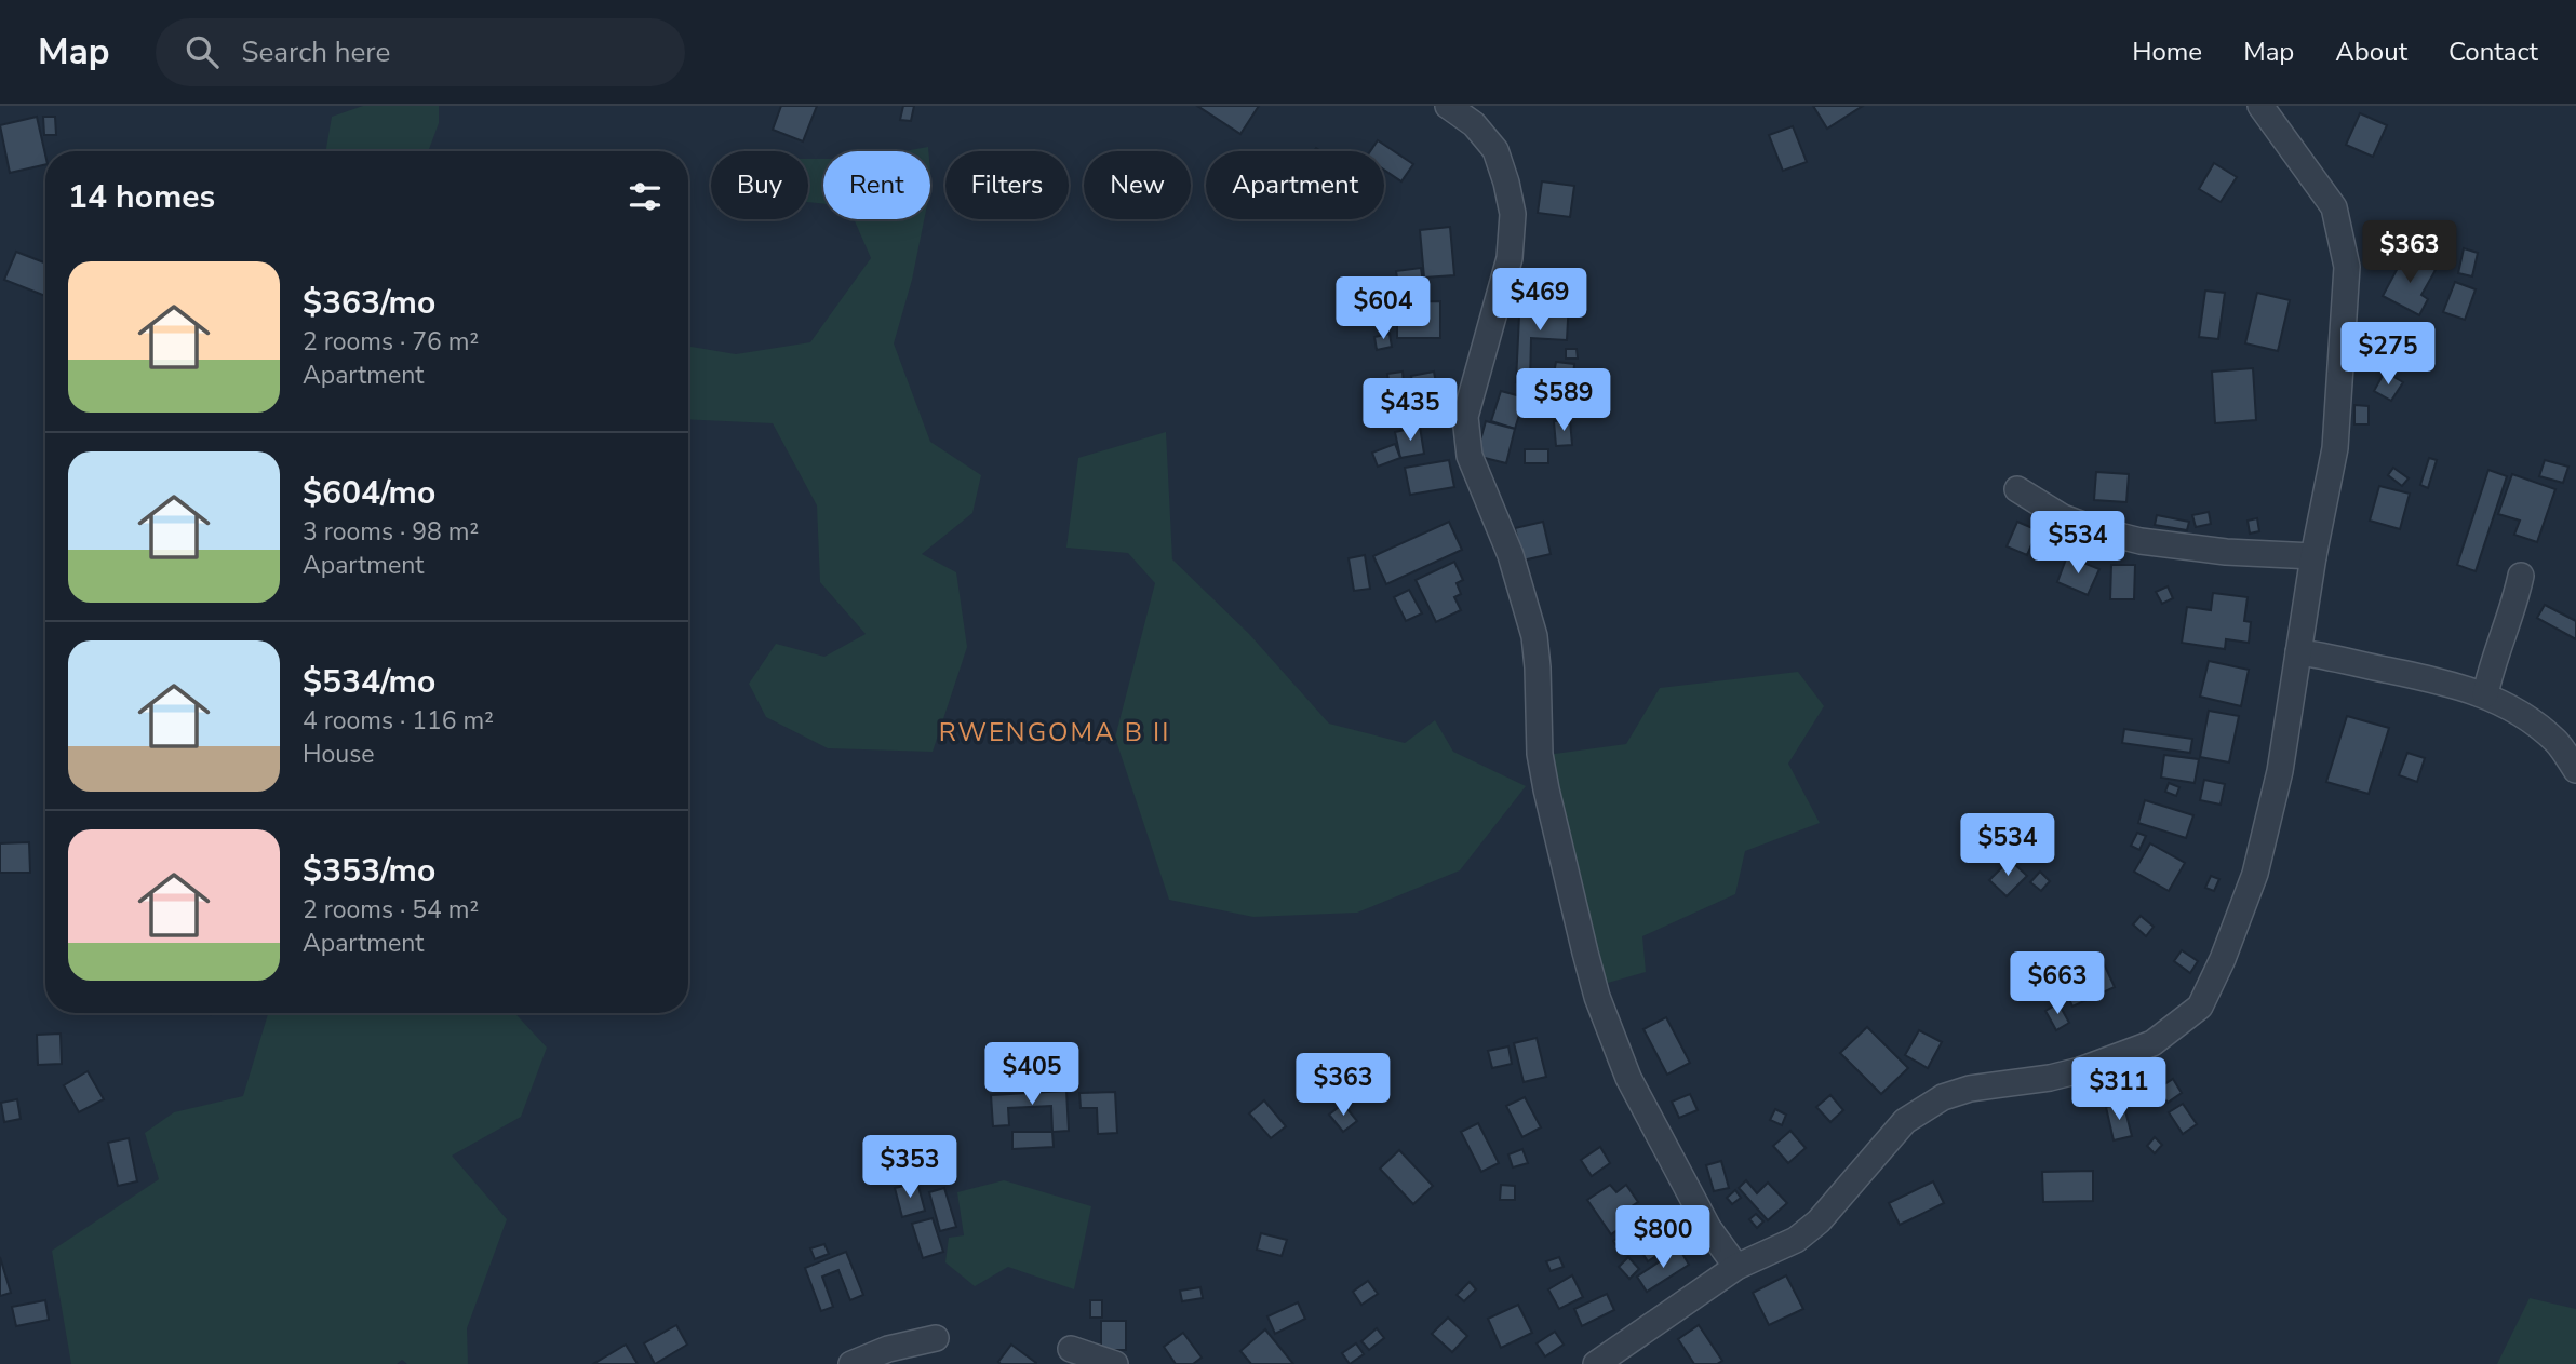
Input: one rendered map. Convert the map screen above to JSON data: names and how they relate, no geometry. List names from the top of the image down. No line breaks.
{"districts":["RWENGOMA B II"],"page":{"header":"Map","search":"Search here","nav":["Home","Map","About","Contact"],"chip":["Buy","Rent","Filters","New","Apartment"],"heading":"14 homes","price":["$363","$469","$604","$275","$589","$435","$534","$534","$663","$405","$363","$311","$353","$800"],"list":[{"name":"$363/mo","note":"2 rooms · 76 m² · Apartment"},{"name":"$604/mo","note":"3 rooms · 98 m² · Apartment"},{"name":"$534/mo","note":"4 rooms · 116 m² · House"},{"name":"$353/mo","note":"2 rooms · 54 m² · Apartment"}]}}
